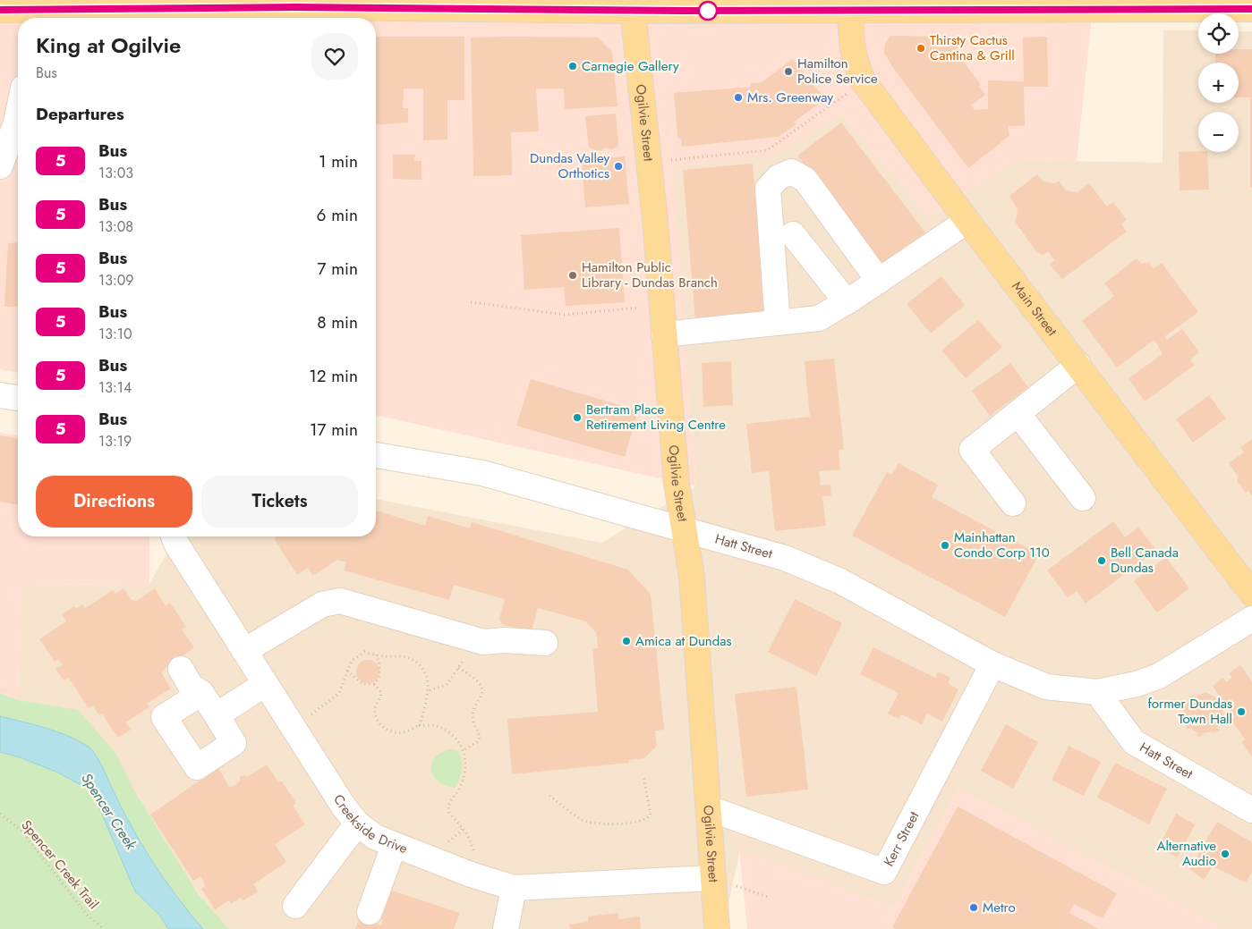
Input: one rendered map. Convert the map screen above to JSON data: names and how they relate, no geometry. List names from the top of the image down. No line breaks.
{"streets":{"main road":["Ogilvie Street","Main Street"],"street":["Hatt Street","Creekside Drive","Kerr Street"],"path":["Spencer Creek Trail"]},"crossings":[["Ogilvie Street","Hatt Street"],["Ogilvie Street","Creekside Drive"],["Ogilvie Street","Kerr Street"],["Hatt Street","Kerr Street"]],"water":["Spencer Creek"],"places":["Thirsty Cactus Cantina & Grill","Carnegie Gallery","Hamilton Police Service","Mrs. Greenway","Dundas Valley Orthotics","Hamilton Public Library - Dundas Branch","Bertram Place Retirement Living Centre","Mainhattan Condo Corp 110","Bell Canada Dundas","Amica at Dundas","former Dundas Town Hall","Alternative Audio","Metro"],"lines":["bus line 5"],"page":{"map_buttons":["+","−"],"heading":[["King at Ogilvie","Bus"],"Departures"],"list":[{"mark":"5","name":"Bus","note":"13:03","value":"1 min"},{"mark":"5","name":"Bus","note":"13:08","value":"6 min"},{"mark":"5","name":"Bus","note":"13:09","value":"7 min"},{"mark":"5","name":"Bus","note":"13:10","value":"8 min"},{"mark":"5","name":"Bus","note":"13:14","value":"12 min"},{"mark":"5","name":"Bus","note":"13:19","value":"17 min"}],"buttons":["Directions","Tickets"]}}
